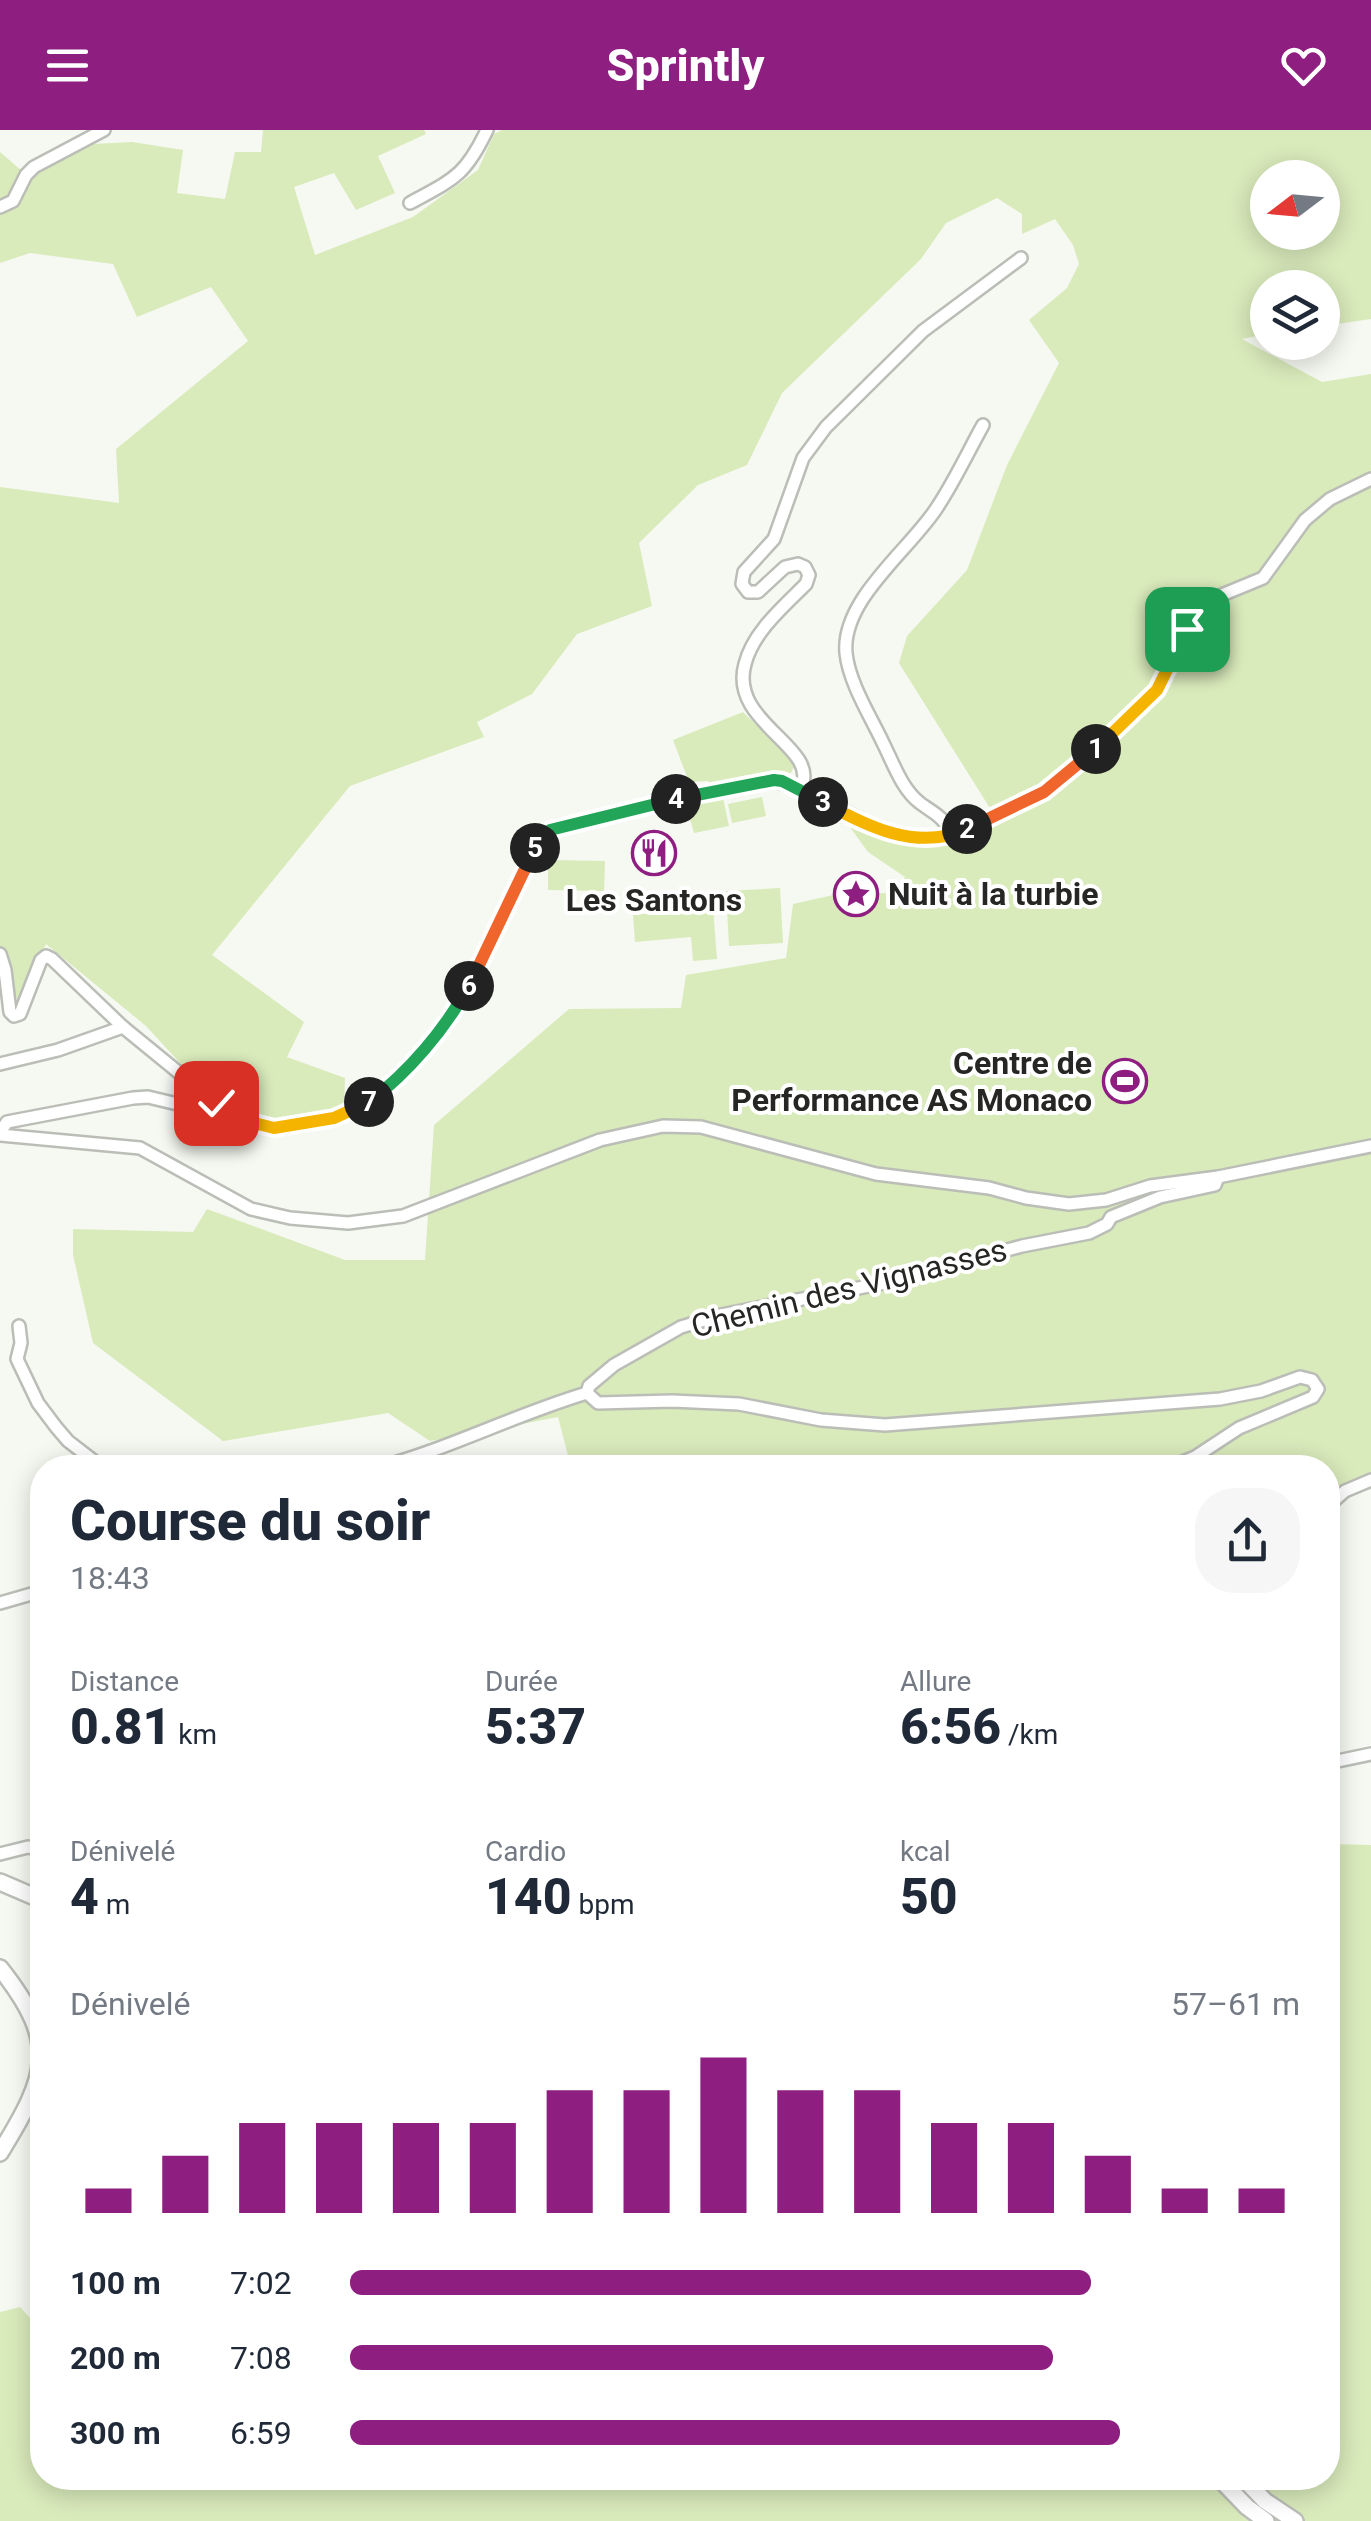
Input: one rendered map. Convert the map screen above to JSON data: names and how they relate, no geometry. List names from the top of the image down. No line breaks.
{"streets":{"street":["Chemin des Vignasses"]},"places":{"restaurant":["Les Santons"],"place":["Nuit à la turbie"],"sports":["Centre de Performance AS Monaco"]},"north":"left","page":{"header":"Sprintly","pins":["1","4","3","2","5","6","7"],"heading":["Course du soir","18:43"],"stats":[["Distance","0.81 km"],["Durée","5:37"],["Allure","6:56 /km"],["Dénivelé","4 m"],["Cardio","140 bpm"],["kcal","50"]],"chart":["Dénivelé","57–61 m"],"list":[{"name":"100 m","note":"7:02"},{"name":"200 m","note":"7:08"},{"name":"300 m","note":"6:59"}]}}
